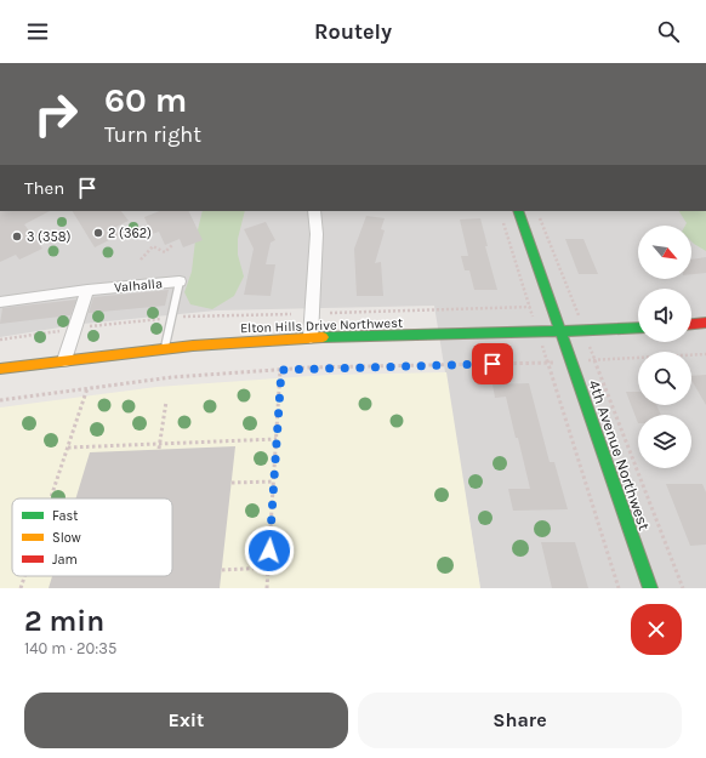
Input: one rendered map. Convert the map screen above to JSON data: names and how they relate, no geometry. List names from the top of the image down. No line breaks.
{"streets":{"main road":["Elton Hills Drive Northwest","4th Avenue Northwest"],"street":["Valhalla"]},"crossings":[["Valhalla","Elton Hills Drive Northwest"],["Elton Hills Drive Northwest","4th Avenue Northwest"]],"places":["2 (362)","3 (358)"],"legend":["Fast","Slow","Jam"],"north":"bottom right","page":{"header":"Routely","turn":["60 m","Turn right"],"then":"Then","heading":["2 min","140 m · 20:35"],"buttons":["Exit","Share"]}}
